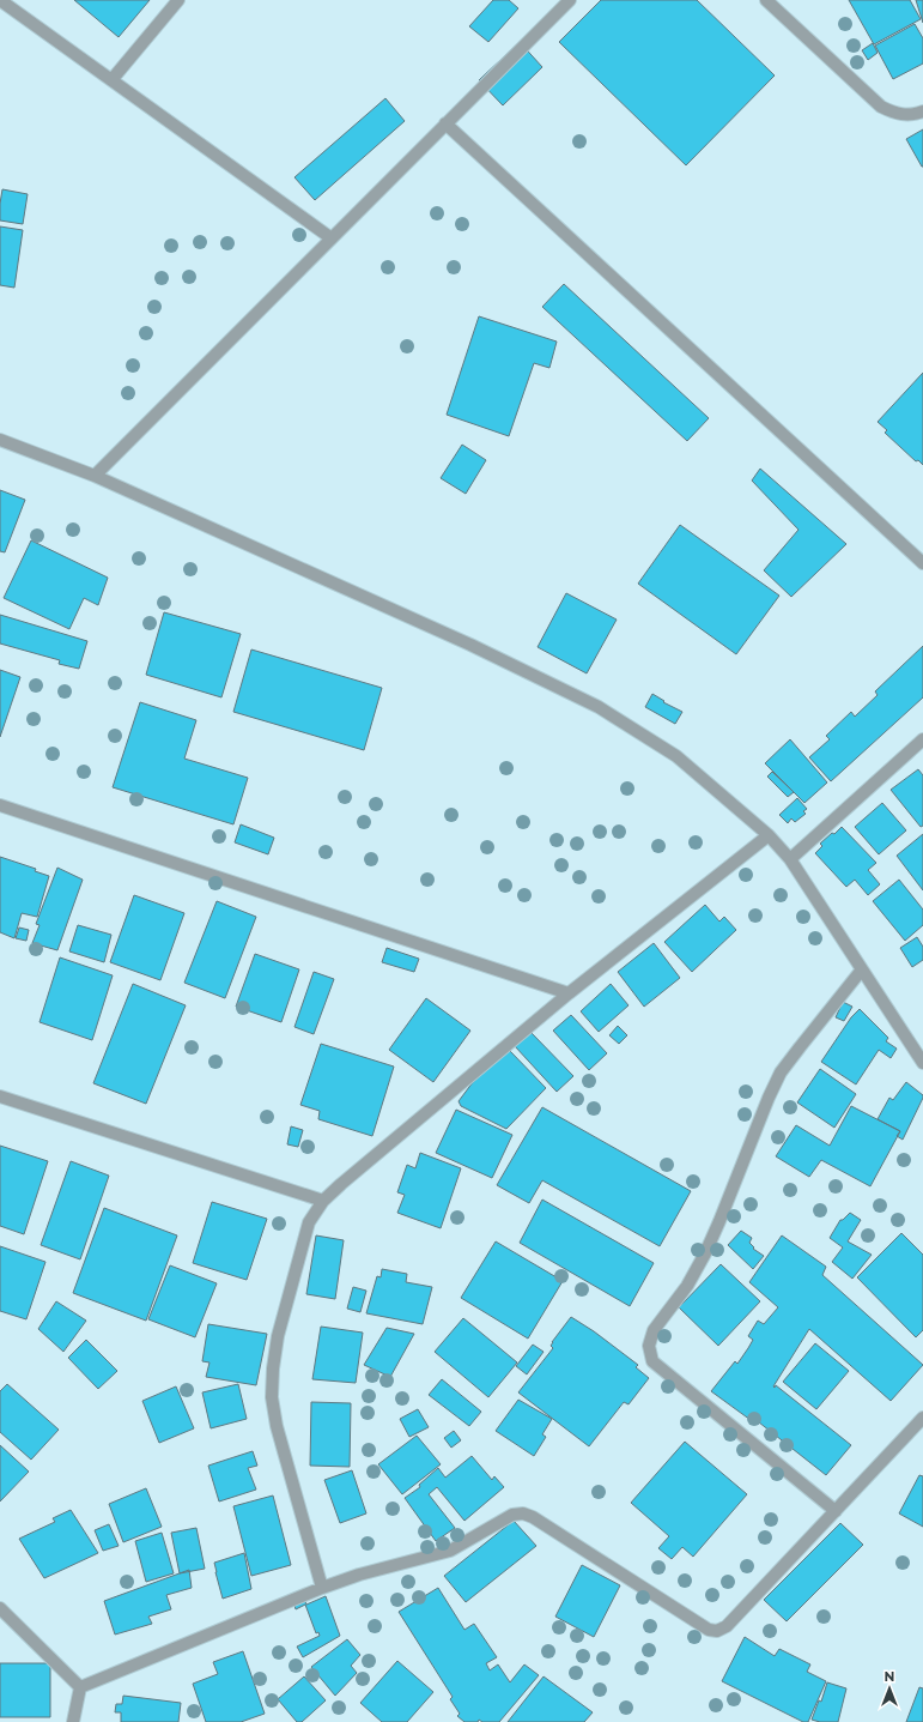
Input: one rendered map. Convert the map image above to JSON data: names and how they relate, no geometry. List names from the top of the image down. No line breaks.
{"north":"top"}
